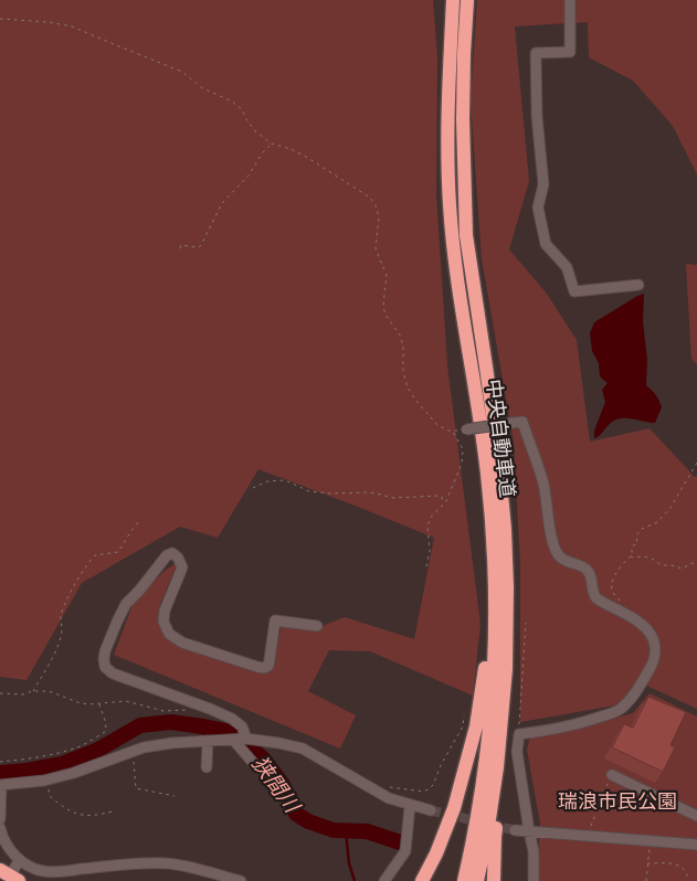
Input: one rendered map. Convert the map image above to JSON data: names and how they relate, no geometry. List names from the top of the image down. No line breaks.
{"streets":{"highway":["中央自動車道"]},"water":["狭間川"],"parks":["瑞浪市民公園"]}
